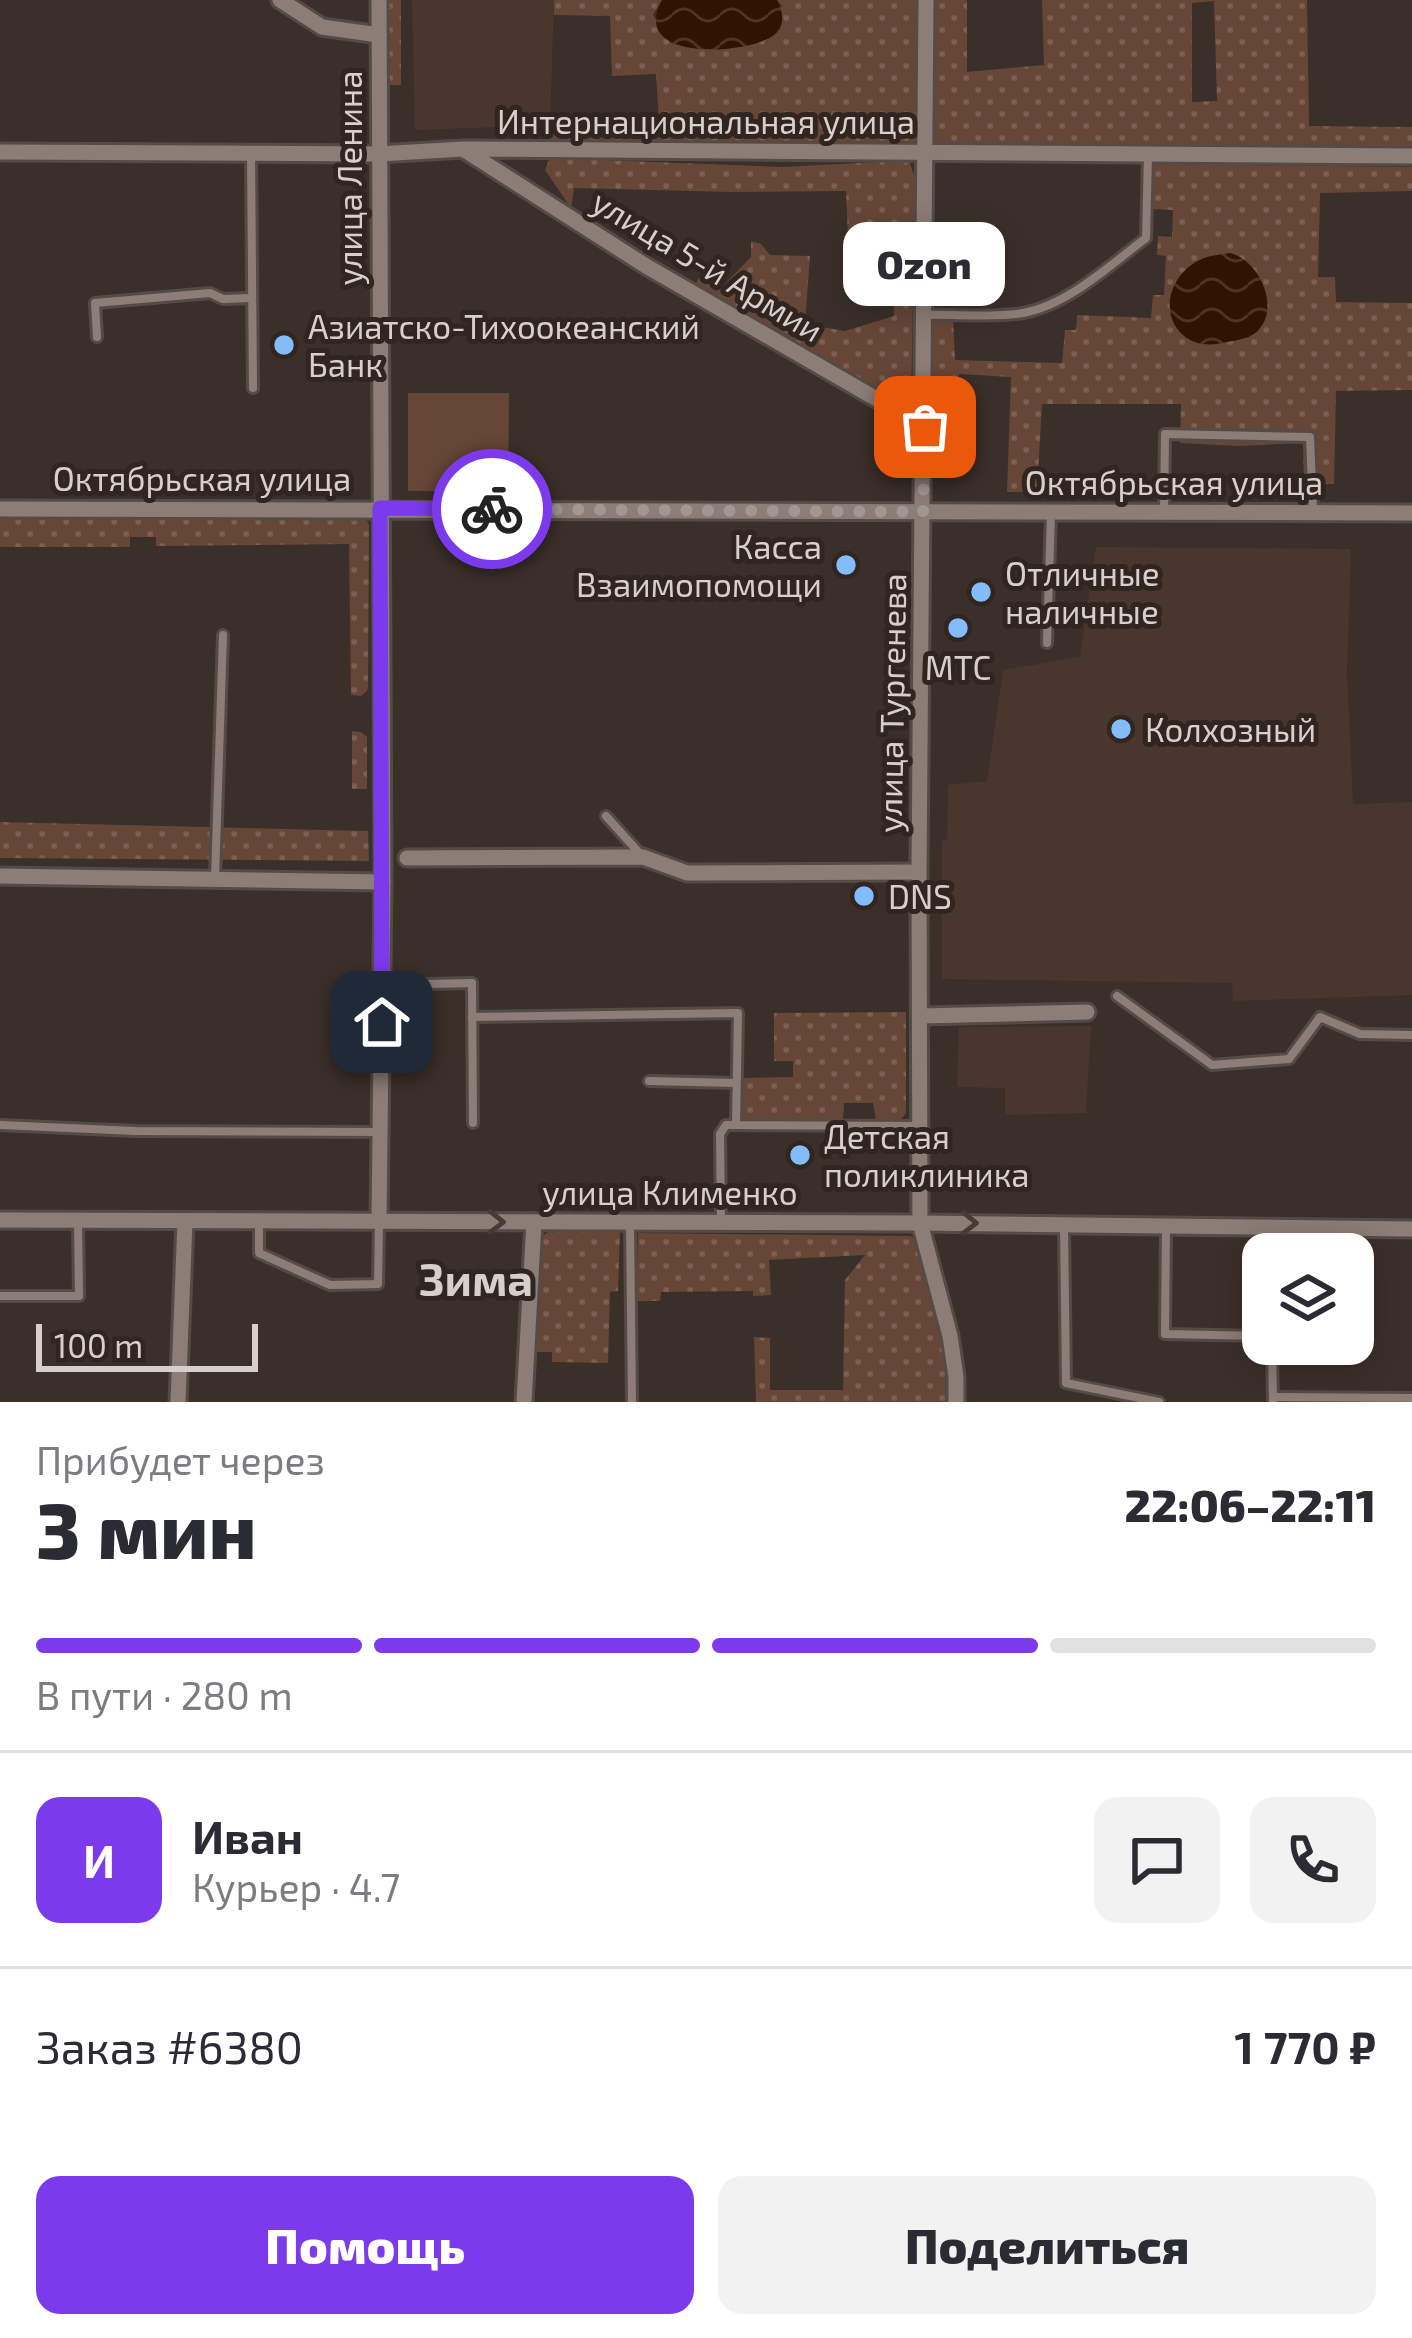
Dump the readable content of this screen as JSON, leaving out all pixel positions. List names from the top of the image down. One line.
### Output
{"streets":{"street":["Интернациональная улица","улица Ленина","улица 5-й Армии","Октябрьская улица","улица Тургенева","улица Клименко"]},"crossings":[["Интернациональная улица","улица Ленина"],["Интернациональная улица","улица 5-й Армии"],["Интернациональная улица","улица Тургенева"],["улица Ленина","Октябрьская улица"],["улица Ленина","улица Клименко"],["улица 5-й Армии","улица Тургенева"],["Октябрьская улица","улица Тургенева"],["улица Тургенева","улица Клименко"]],"districts":["Зима"],"places":["Азиатско-Тихоокеанский Банк","Ozon","Касса Взаимопомощи","Отличные наличные","МТС","Колхозный","DNS","Детская поликлиника"],"scale_bar":"100 m","page":{"bubble":"Ozon","scale":"100 m","heading":["3 мин","Прибудет через","22:06–22:11"],"panel":["Иван","Курьер · 4.7","Заказ #6380","1 770 ₽"],"bar":"В пути · 280 m","round":"И","buttons":["Помощь","Поделиться"]}}
